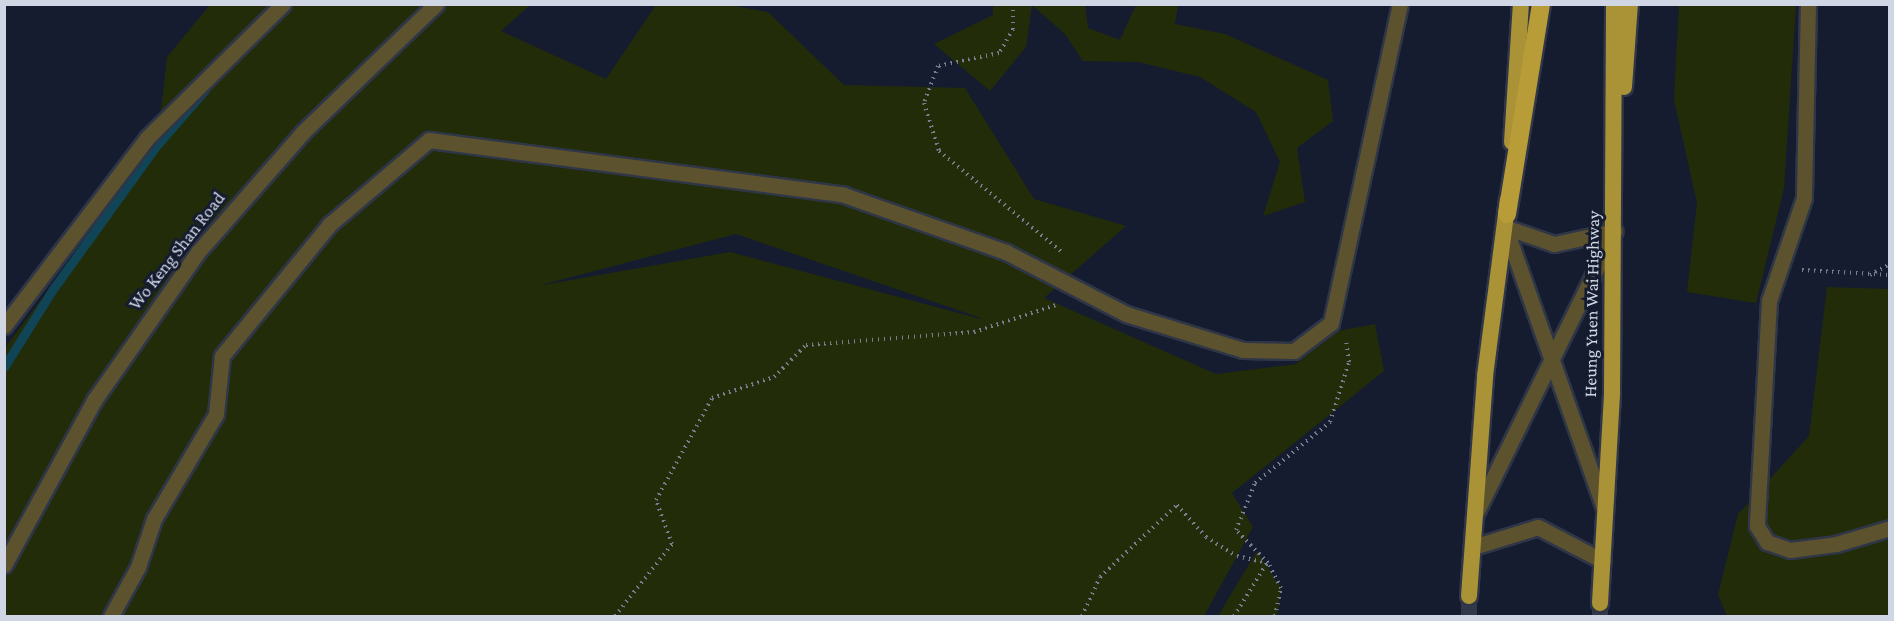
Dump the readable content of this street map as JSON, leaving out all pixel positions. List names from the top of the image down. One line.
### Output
{"streets":{"highway":["Heung Yuen Wai Highway"],"street":["Wo Keng Shan Road"]}}
